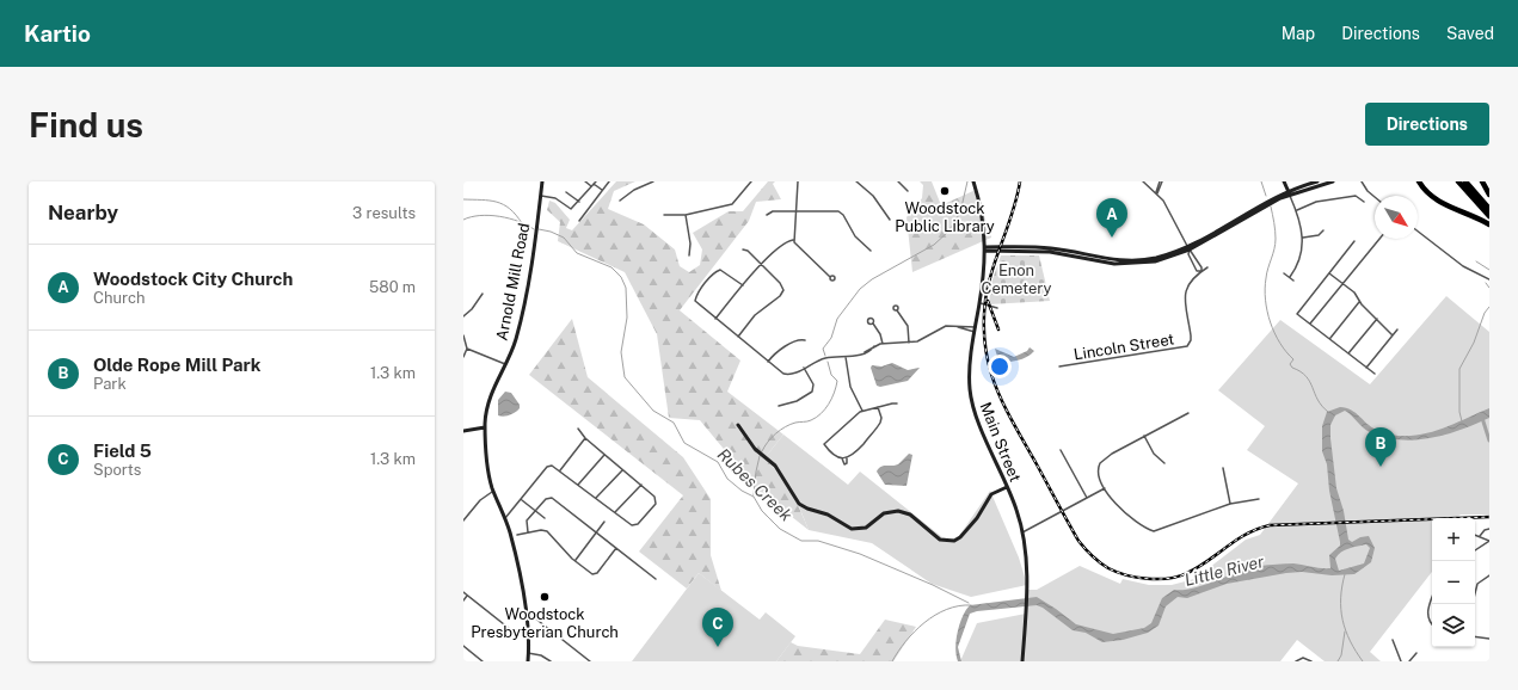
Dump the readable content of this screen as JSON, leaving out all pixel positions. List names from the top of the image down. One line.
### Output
{"streets":{"main road":["Arnold Mill Road","Main Street"],"street":["Lincoln Street"]},"water":["Rubes Creek","Little River"],"parks":["Enon Cemetery"],"places":["Woodstock Public Library","Woodstock Presbyterian Church"],"north":"bottom right","page":{"header":"Kartio","nav":["Map","Directions","Saved"],"buttons":"Directions","title":"Find us","heading":["Nearby","3 results"],"pins":["A","B","C"],"list":[{"mark":"A","name":"Woodstock City Church","note":"Church","value":"580 m"},{"mark":"B","name":"Olde Rope Mill Park","note":"Park","value":"1.3 km"},{"mark":"C","name":"Field 5","note":"Sports","value":"1.3 km"}],"map_buttons":["+","−"]}}
